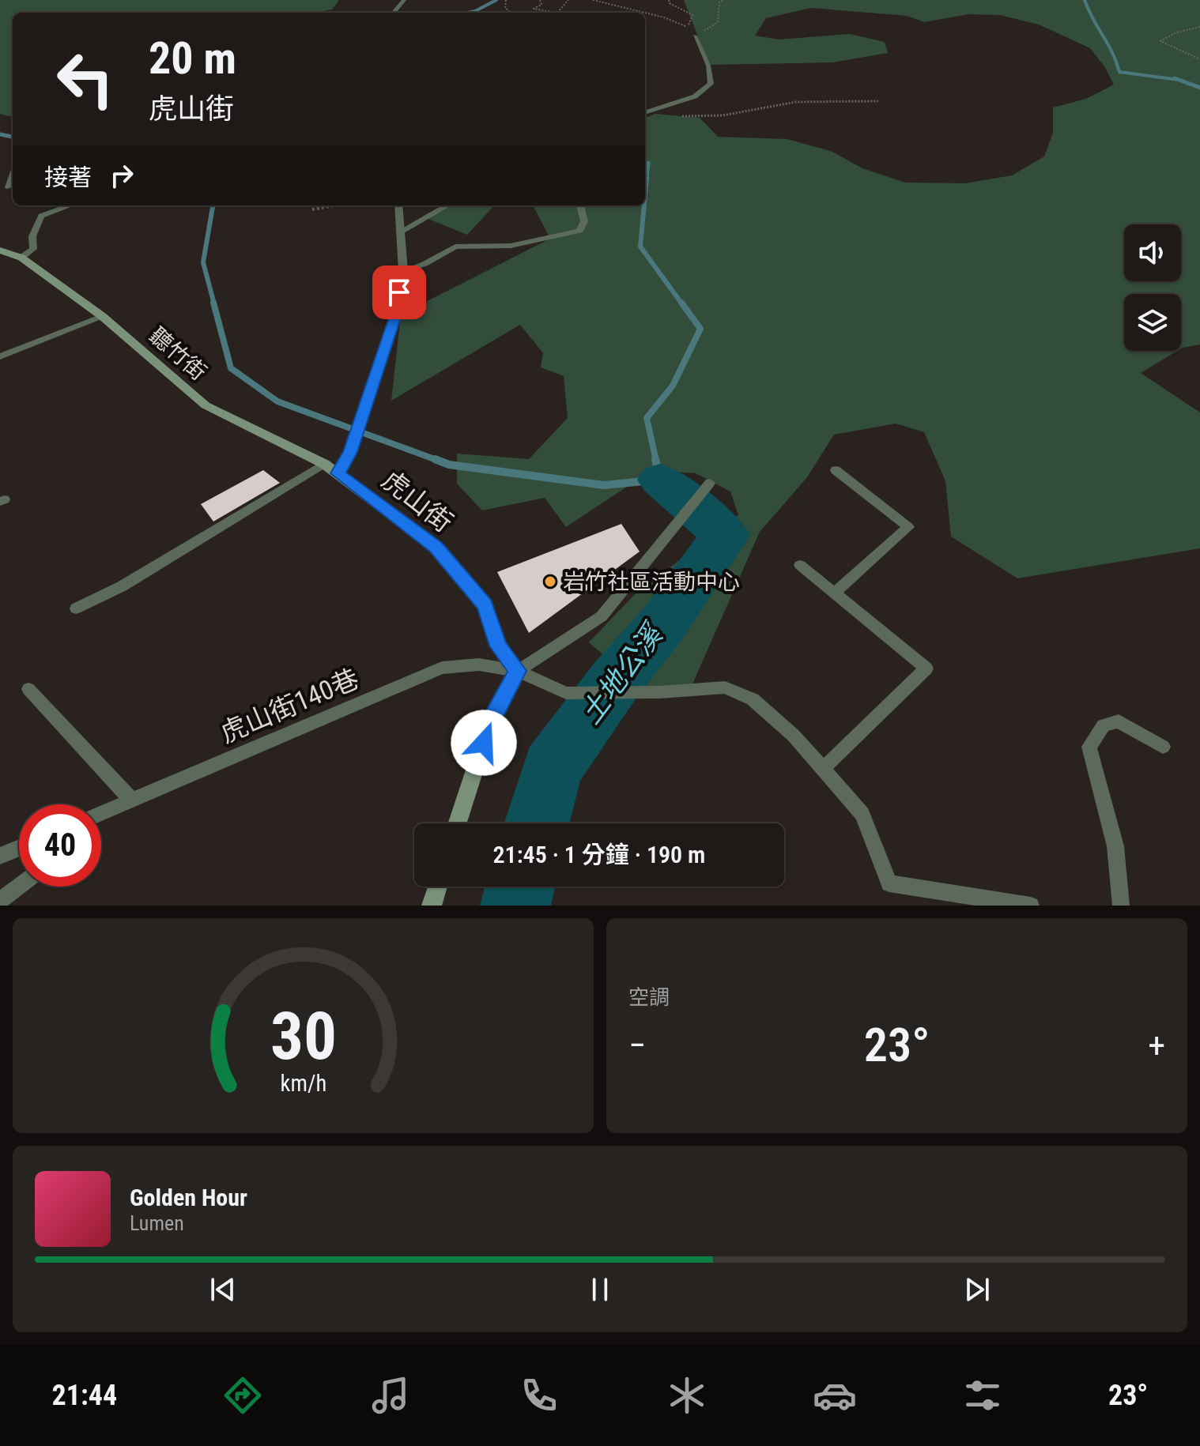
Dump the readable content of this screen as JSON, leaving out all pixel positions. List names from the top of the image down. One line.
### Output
{"streets":{"street":["聽竹街","虎山街"],"lane":["虎山街140巷"]},"crossings":[["聽竹街","虎山街"],["虎山街","虎山街140巷"]],"water":["土地公溪"],"places":["岩竹社區活動中心"],"page":{"turn":["20 m","虎山街"],"then":"接著","limit":"40","trip":"21:45 · 1 分鐘 · 190 m","tile":"空調","heat":["−","23°","+"],"song":["Golden Hour","Lumen"],"tabs":["21:44","23°"],"gauge":["30","km/h"]}}
